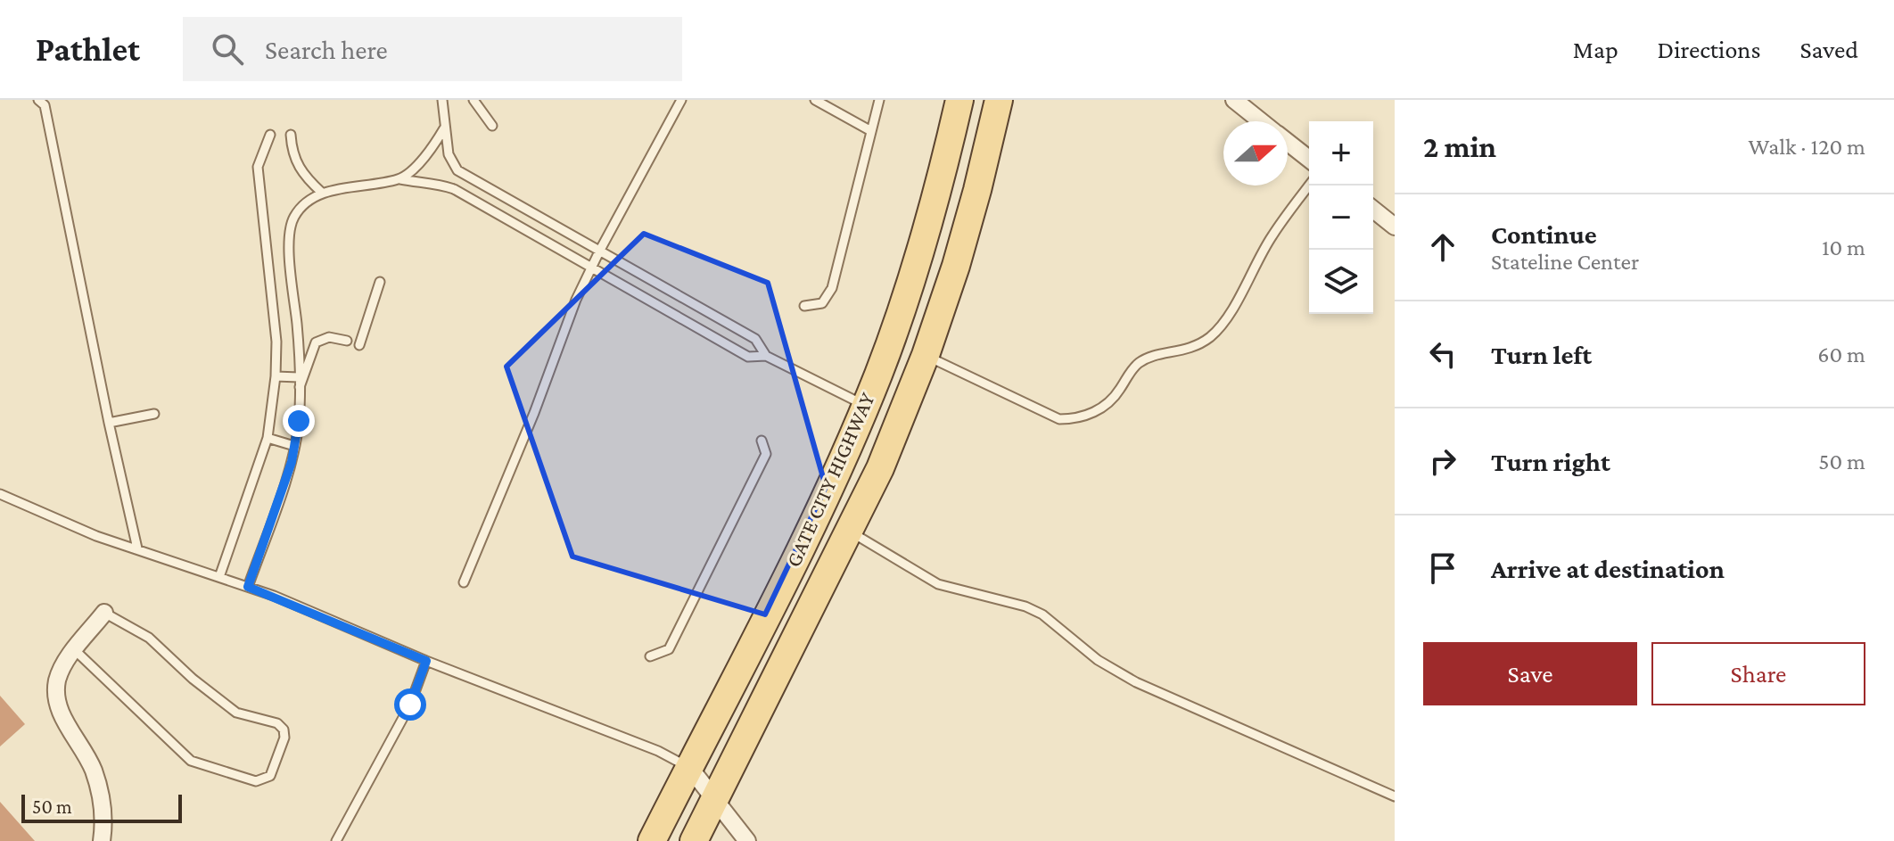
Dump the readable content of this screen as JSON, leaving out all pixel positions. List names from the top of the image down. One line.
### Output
{"streets":{"main road":["GATE CITY HIGHWAY"]},"scale_bar":"50 m","north":"right","page":{"header":"Pathlet","search":"Search here","nav":["Map","Directions","Saved"],"heading":["2 min","Walk · 120 m"],"map_buttons":["+","−"],"list":[["Continue","Stateline Center","10 m"],["Turn left","60 m"],["Turn right","50 m"],"Arrive at destination"],"buttons":["Save","Share"],"scale":"50 m"}}
